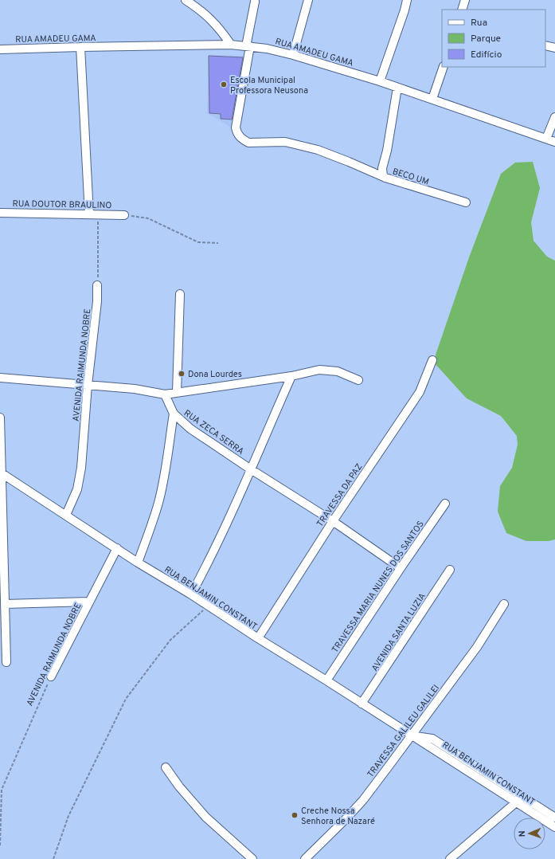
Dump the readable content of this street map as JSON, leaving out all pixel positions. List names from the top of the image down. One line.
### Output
{"streets":{"street":["RUA AMADEU GAMA","BECO UM","RUA DOUTOR BRAULINO","AVENIDA RAIMUNDA NOBRE","RUA ZECA SERRA","TRAVESSA DA PAZ","TRAVESSA MARIA NUNES DOS SANTOS","RUA BENJAMIN CONSTANT","AVENIDA SANTA LUZIA","TRAVESSA GALILEU GALILEI"]},"crossings":[["RUA AMADEU GAMA","BECO UM"],["AVENIDA RAIMUNDA NOBRE","RUA BENJAMIN CONSTANT"],["RUA ZECA SERRA","TRAVESSA DA PAZ"],["RUA ZECA SERRA","TRAVESSA MARIA NUNES DOS SANTOS"],["TRAVESSA DA PAZ","RUA BENJAMIN CONSTANT"],["TRAVESSA MARIA NUNES DOS SANTOS","RUA BENJAMIN CONSTANT"],["RUA BENJAMIN CONSTANT","AVENIDA SANTA LUZIA"],["RUA BENJAMIN CONSTANT","TRAVESSA GALILEU GALILEI"]],"places":["Escola Municipal Professora Neusona","Dona Lourdes","Creche Nossa Senhora de Nazaré"],"legend":["Rua","Parque","Edifício"],"north":"left"}
